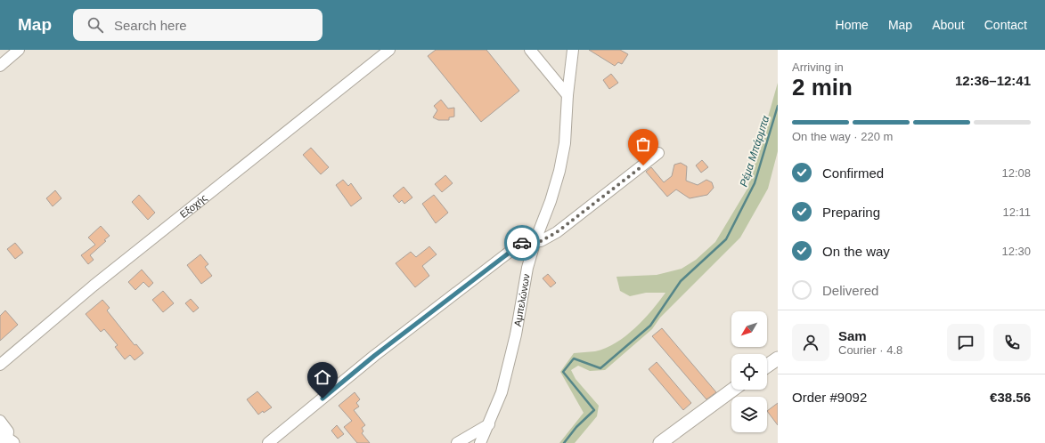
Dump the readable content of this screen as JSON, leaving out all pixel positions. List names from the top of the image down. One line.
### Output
{"streets":{"street":["Εξοχής","Αμπελώνων"]},"water":["Ρέμα Μπάρμπα"],"north":"bottom left","page":{"header":"Map","search":"Search here","nav":["Home","Map","About","Contact"],"heading":["2 min","Arriving in","12:36–12:41"],"panel":["Sam","Courier · 4.8","Order #9092","€38.56"],"bar":"On the way · 220 m","list":[["Confirmed","12:08"],["Preparing","12:11"],["On the way","12:30"],"Delivered"]}}
